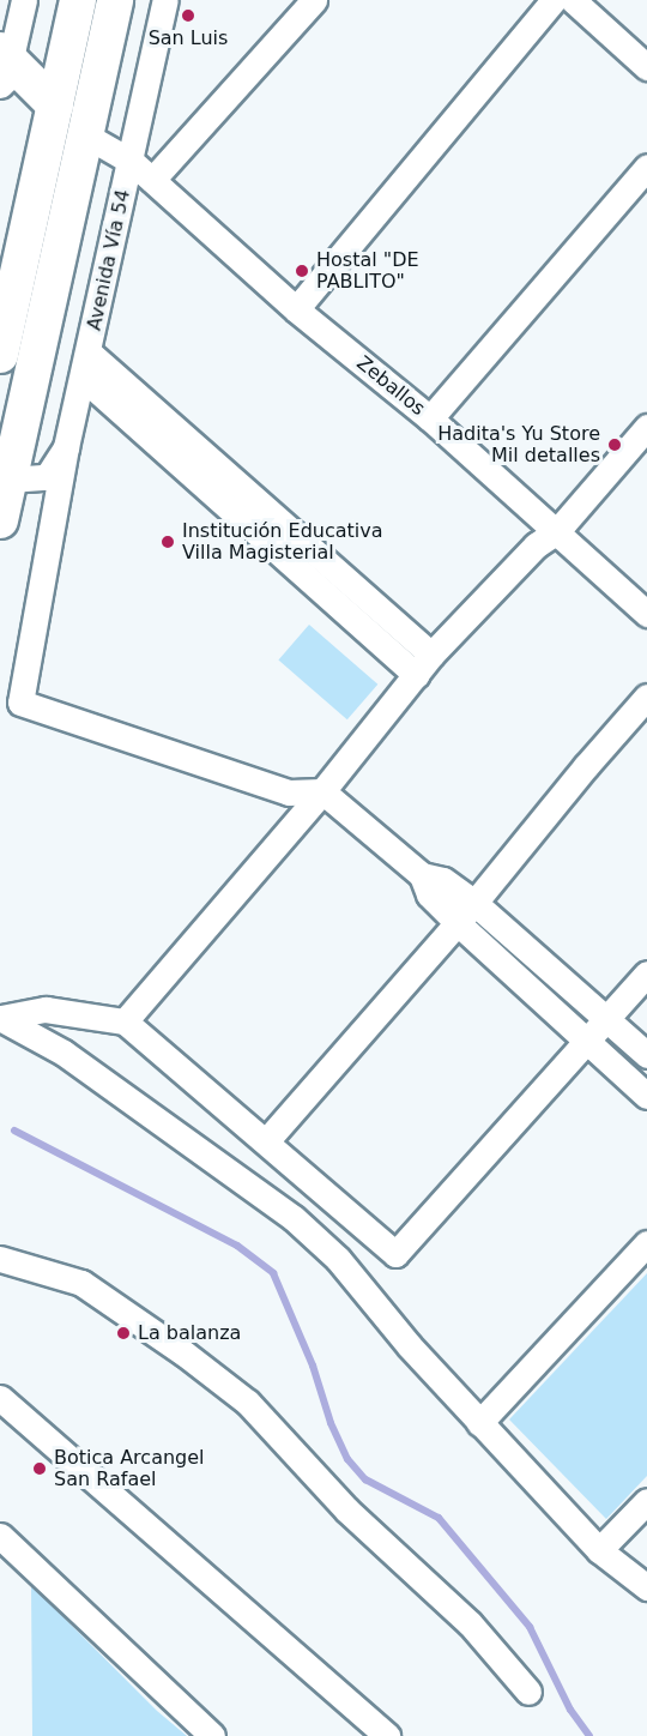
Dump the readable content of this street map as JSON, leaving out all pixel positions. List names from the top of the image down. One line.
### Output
{"streets":{"street":["Avenida Vía 54","Zeballos"]},"crossings":[["Avenida Vía 54","Zeballos"]],"places":["San Luis","Hostal \"DE PABLITO\"","Hadita's Yu Store Mil detalles","Institución Educativa Villa Magisterial","La balanza","Botica Arcangel San Rafael"]}
